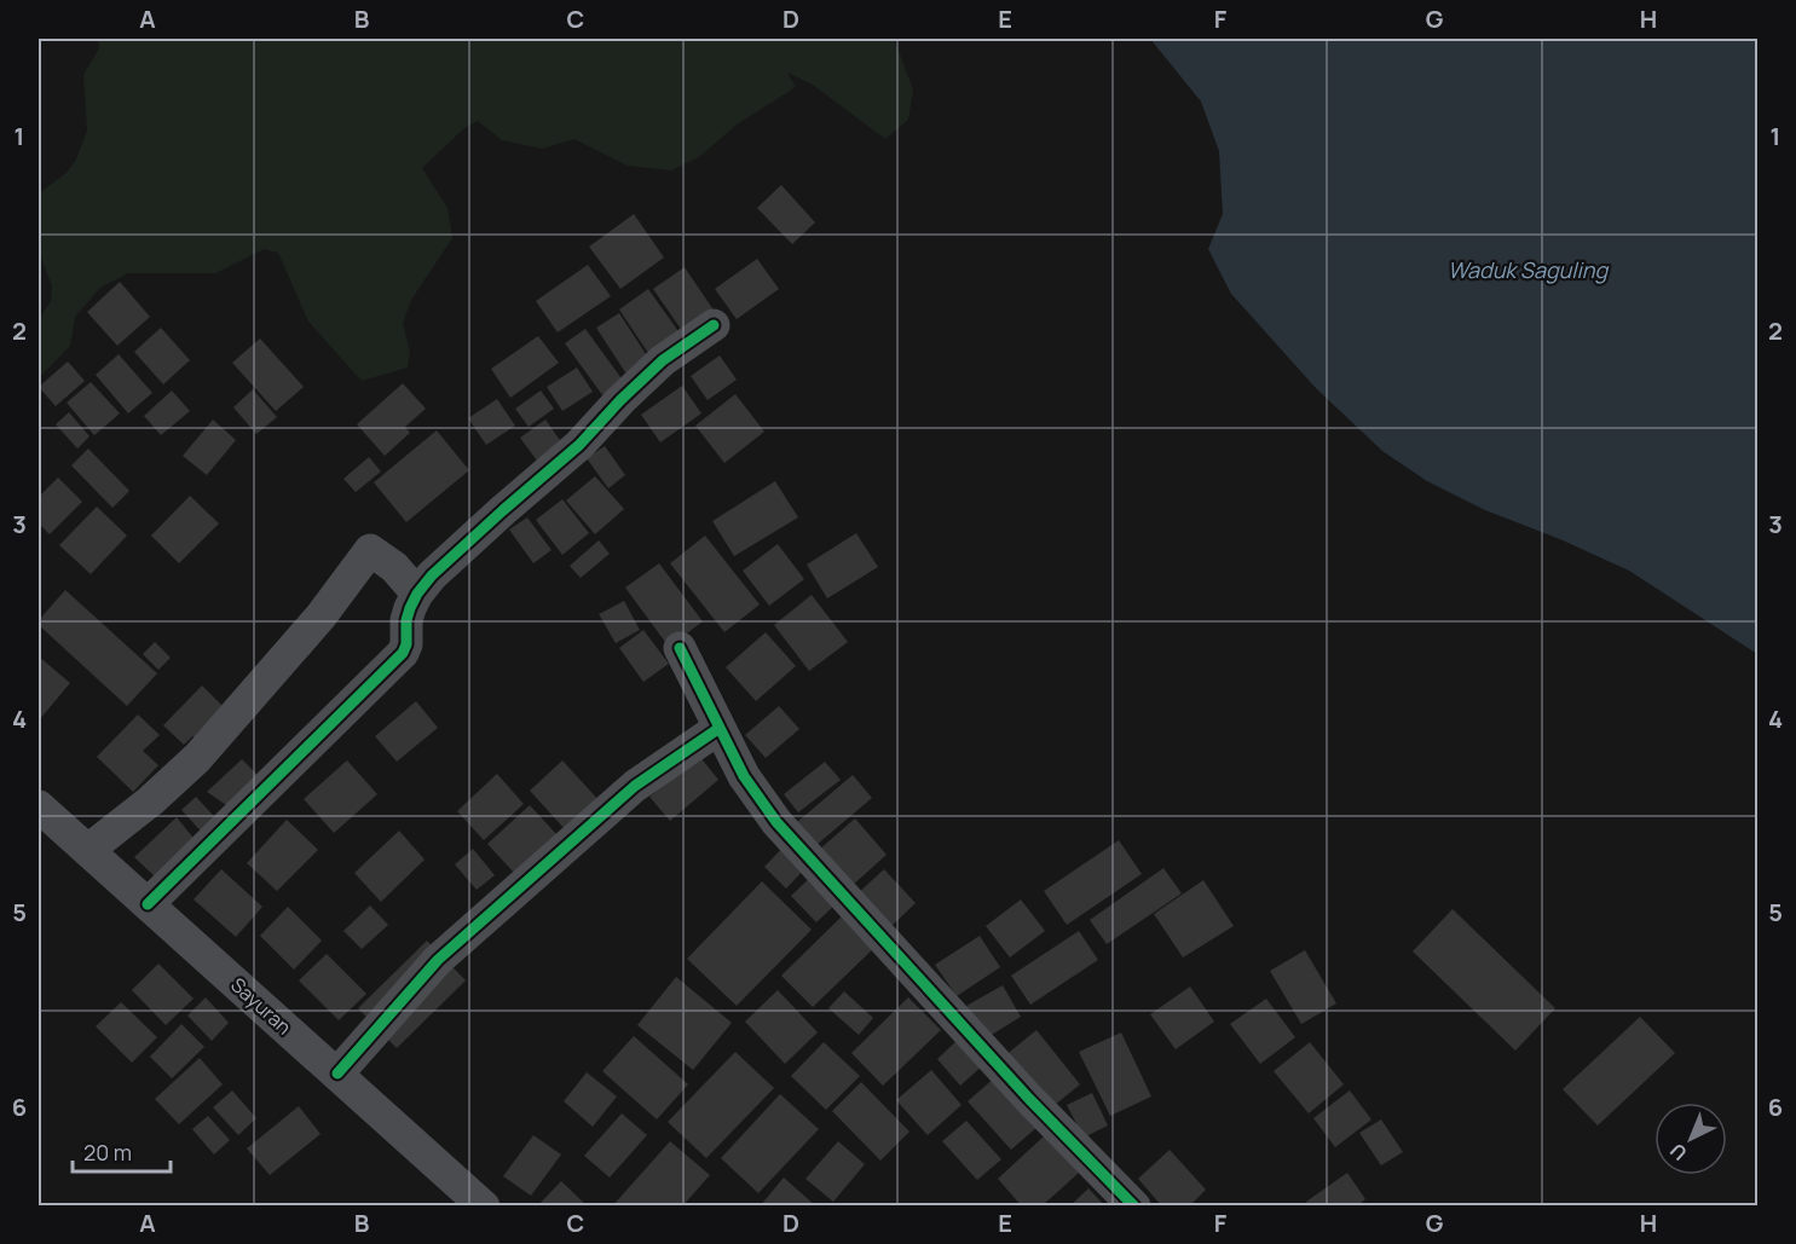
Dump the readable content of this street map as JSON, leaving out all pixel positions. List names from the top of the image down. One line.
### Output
{"streets":{"street":["Sayuran"]},"water":["Waduk Saguling"],"scale_bar":"20 m","north":"bottom left","grid":{"columns":["A","B","C","D","E","F","G","H"],"rows":["1","2","3","4","5","6"]}}
